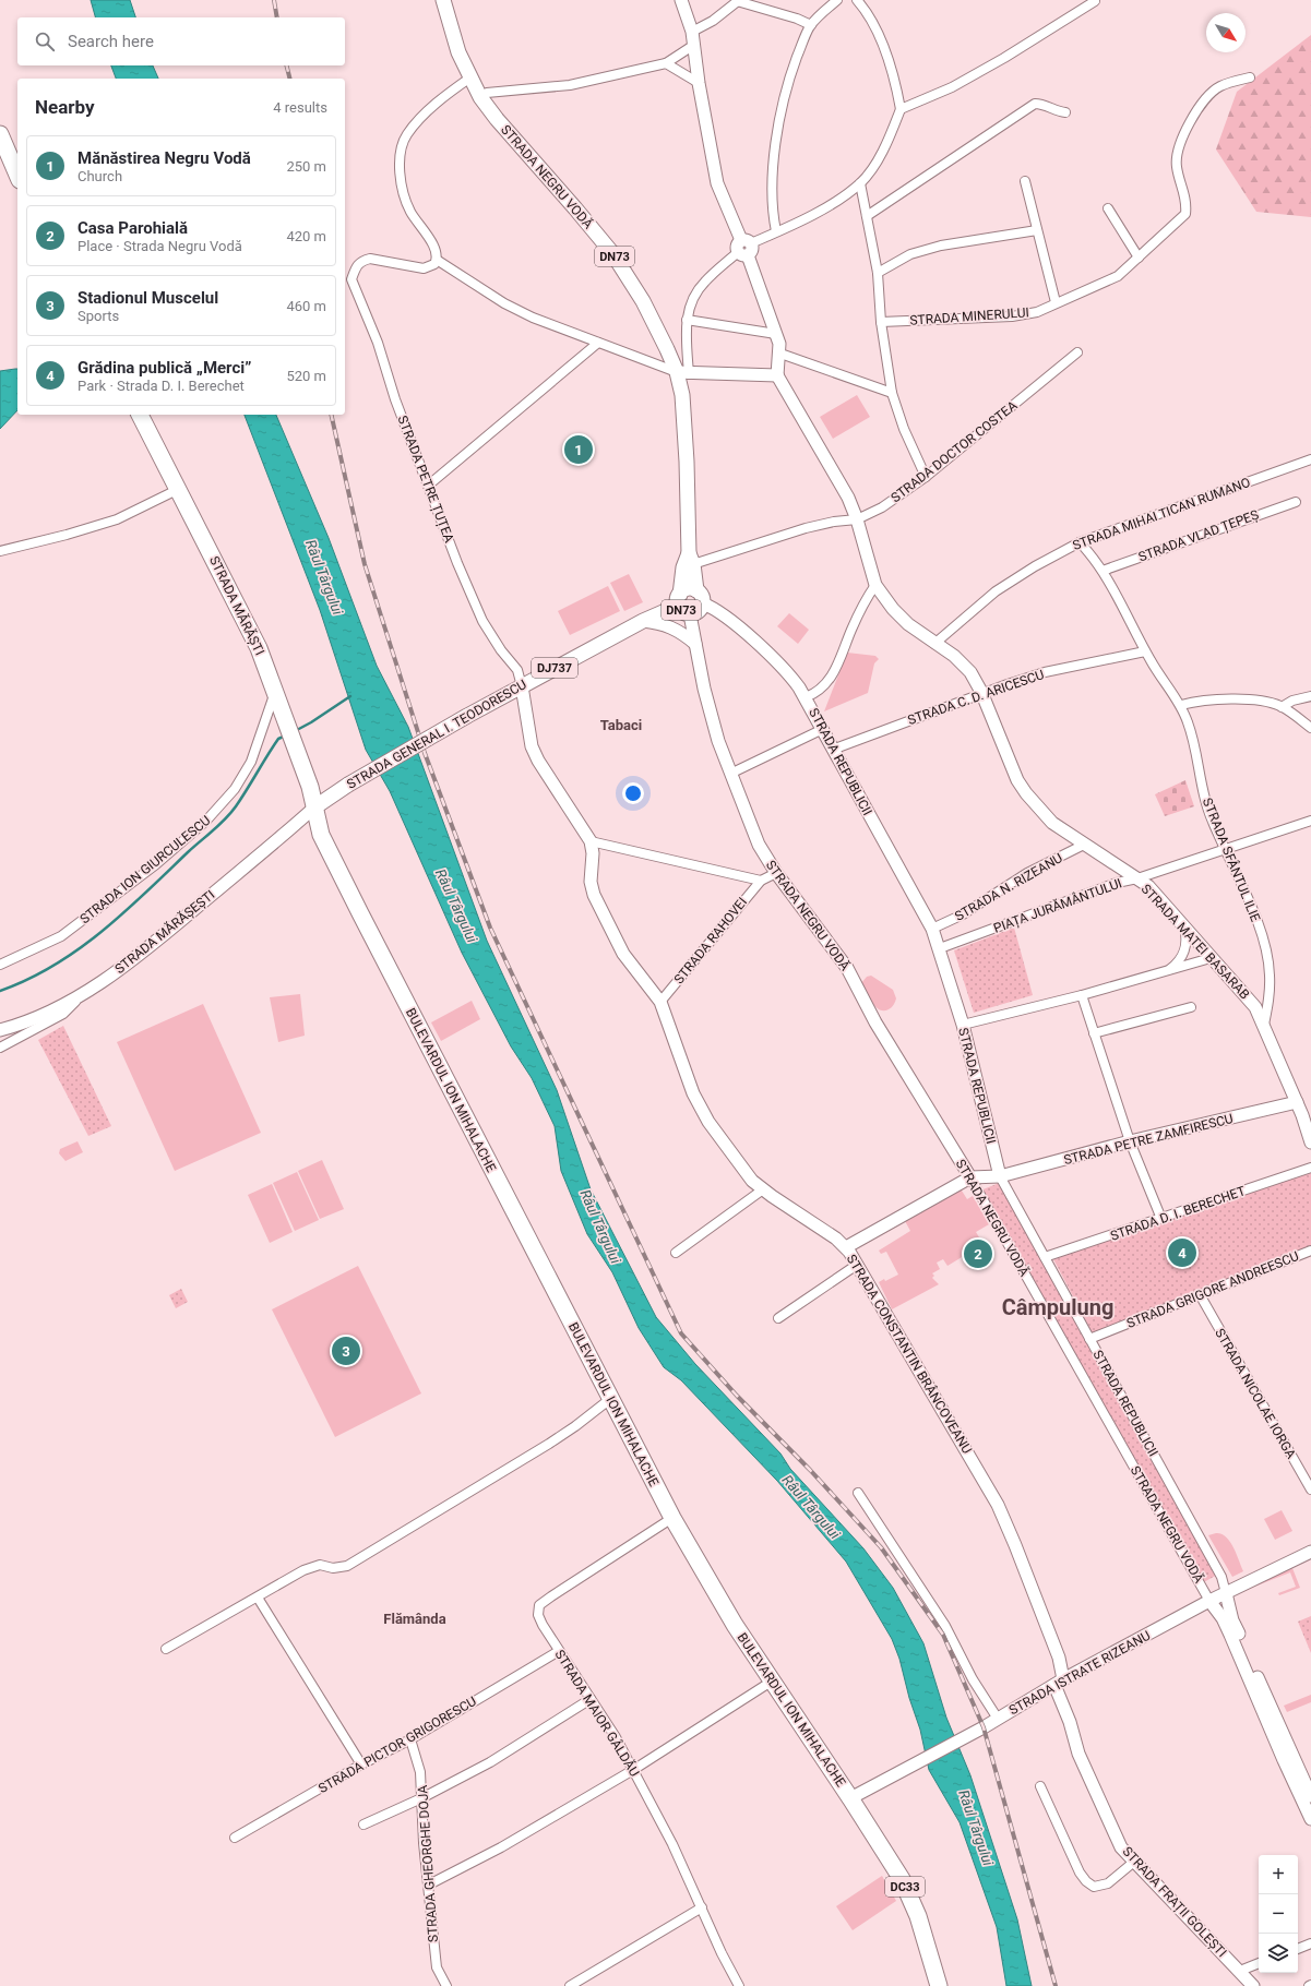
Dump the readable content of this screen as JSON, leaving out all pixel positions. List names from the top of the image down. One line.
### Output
{"streets":{"highway":["STRADA MĂRĂȘTI","BULEVARDUL ION MIHALACHE","DC33"],"main road":["STRADA NEGRU VODĂ","DN73","DJ737","STRADA GENERAL I. TEODORESCU","STRADA REPUBLICII","STRADA MĂRĂȘEȘTI","STRADA MATEI BASARAB","STRADA PETRE ZAMFIRESCU","STRADA CONSTANTIN BRÂNCOVEANU","STRADA ISTRATE RIZEANU","STRADA FRAȚII GOLEȘTI"],"street":["STRADA MINERULUI","STRADA DOCTOR COSTEA","STRADA PETRE ȚUȚEA","STRADA MIHAI TICAN RUMANO","STRADA VLAD ȚEPEȘ","STRADA C. D. ARICESCU","STRADA SFÂNTUL ILIE","STRADA ION GIURCULESCU","STRADA N. RIZEANU","PIAȚA JURĂMÂNTULUI","STRADA RAHOVEI","STRADA D. I. BERECHET","STRADA GRIGORE ANDREESCU","STRADA NICOLAE IORGA","STRADA MAIOR GÂLDĂU","STRADA PICTOR GRIGORESCU","STRADA GHEORGHE DOJA"]},"crossings":[["STRADA NEGRU VODĂ","DN73"],["STRADA NEGRU VODĂ","STRADA DOCTOR COSTEA"],["STRADA NEGRU VODĂ","STRADA GENERAL I. TEODORESCU"],["STRADA NEGRU VODĂ","STRADA REPUBLICII"],["STRADA NEGRU VODĂ","STRADA PETRE ZAMFIRESCU"],["STRADA NEGRU VODĂ","STRADA ISTRATE RIZEANU"],["DN73","STRADA GENERAL I. TEODORESCU"],["DN73","STRADA REPUBLICII"],["DN73","STRADA ISTRATE RIZEANU"],["STRADA DOCTOR COSTEA","STRADA MATEI BASARAB"],["STRADA PETRE ȚUȚEA","STRADA GENERAL I. TEODORESCU"],["STRADA MIHAI TICAN RUMANO","STRADA SFÂNTUL ILIE"],["STRADA MIHAI TICAN RUMANO","STRADA MATEI BASARAB"],["STRADA VLAD ȚEPEȘ","STRADA SFÂNTUL ILIE"],["STRADA MĂRĂȘTI","STRADA GENERAL I. TEODORESCU"],["STRADA MĂRĂȘTI","STRADA ION GIURCULESCU"],["STRADA MĂRĂȘTI","STRADA MĂRĂȘEȘTI"],["STRADA MĂRĂȘTI","BULEVARDUL ION MIHALACHE"],["STRADA C. D. ARICESCU","STRADA REPUBLICII"],["STRADA C. D. ARICESCU","STRADA SFÂNTUL ILIE"],["STRADA C. D. ARICESCU","STRADA MATEI BASARAB"],["STRADA GENERAL I. TEODORESCU","STRADA REPUBLICII"],["STRADA GENERAL I. TEODORESCU","STRADA MĂRĂȘEȘTI"],["STRADA GENERAL I. TEODORESCU","BULEVARDUL ION MIHALACHE"],["STRADA REPUBLICII","STRADA N. RIZEANU"],["STRADA REPUBLICII","PIAȚA JURĂMÂNTULUI"],["STRADA REPUBLICII","STRADA PETRE ZAMFIRESCU"],["STRADA REPUBLICII","STRADA D. I. BERECHET"],["STRADA REPUBLICII","STRADA GRIGORE ANDREESCU"],["STRADA REPUBLICII","STRADA ISTRATE RIZEANU"],["STRADA SFÂNTUL ILIE","PIAȚA JURĂMÂNTULUI"],["STRADA SFÂNTUL ILIE","STRADA MATEI BASARAB"],["STRADA N. RIZEANU","STRADA MATEI BASARAB"],["PIAȚA JURĂMÂNTULUI","STRADA MATEI BASARAB"],["STRADA MĂRĂȘEȘTI","BULEVARDUL ION MIHALACHE"],["STRADA RAHOVEI","STRADA CONSTANTIN BRÂNCOVEANU"],["STRADA MATEI BASARAB","STRADA PETRE ZAMFIRESCU"],["BULEVARDUL ION MIHALACHE","STRADA ISTRATE RIZEANU"],["BULEVARDUL ION MIHALACHE","STRADA MAIOR GÂLDĂU"],["STRADA GRIGORE ANDREESCU","STRADA NICOLAE IORGA"],["STRADA CONSTANTIN BRÂNCOVEANU","STRADA ISTRATE RIZEANU"],["STRADA CONSTANTIN BRÂNCOVEANU","STRADA FRAȚII GOLEȘTI"],["STRADA ISTRATE RIZEANU","STRADA FRAȚII GOLEȘTI"],["STRADA MAIOR GÂLDĂU","STRADA PICTOR GRIGORESCU"],["STRADA PICTOR GRIGORESCU","STRADA GHEORGHE DOJA"]],"districts":["Tabaci","Câmpulung","Flămânda"],"water":["Râul Târgului"],"north":"bottom right","page":{"search":"Search here","heading":["Nearby","4 results"],"list":[{"mark":"1","name":"Mănăstirea Negru Vodă","note":"Church","value":"250 m"},{"mark":"2","name":"Casa Parohială","note":"Place · Strada Negru Vodă","value":"420 m"},{"mark":"3","name":"Stadionul Muscelul","note":"Sports","value":"460 m"},{"mark":"4","name":"Grădina publică „Merci”","note":"Park · Strada D. I. Berechet","value":"520 m"}],"pins":["1","4","2","3"],"map_buttons":["+","−"]}}
